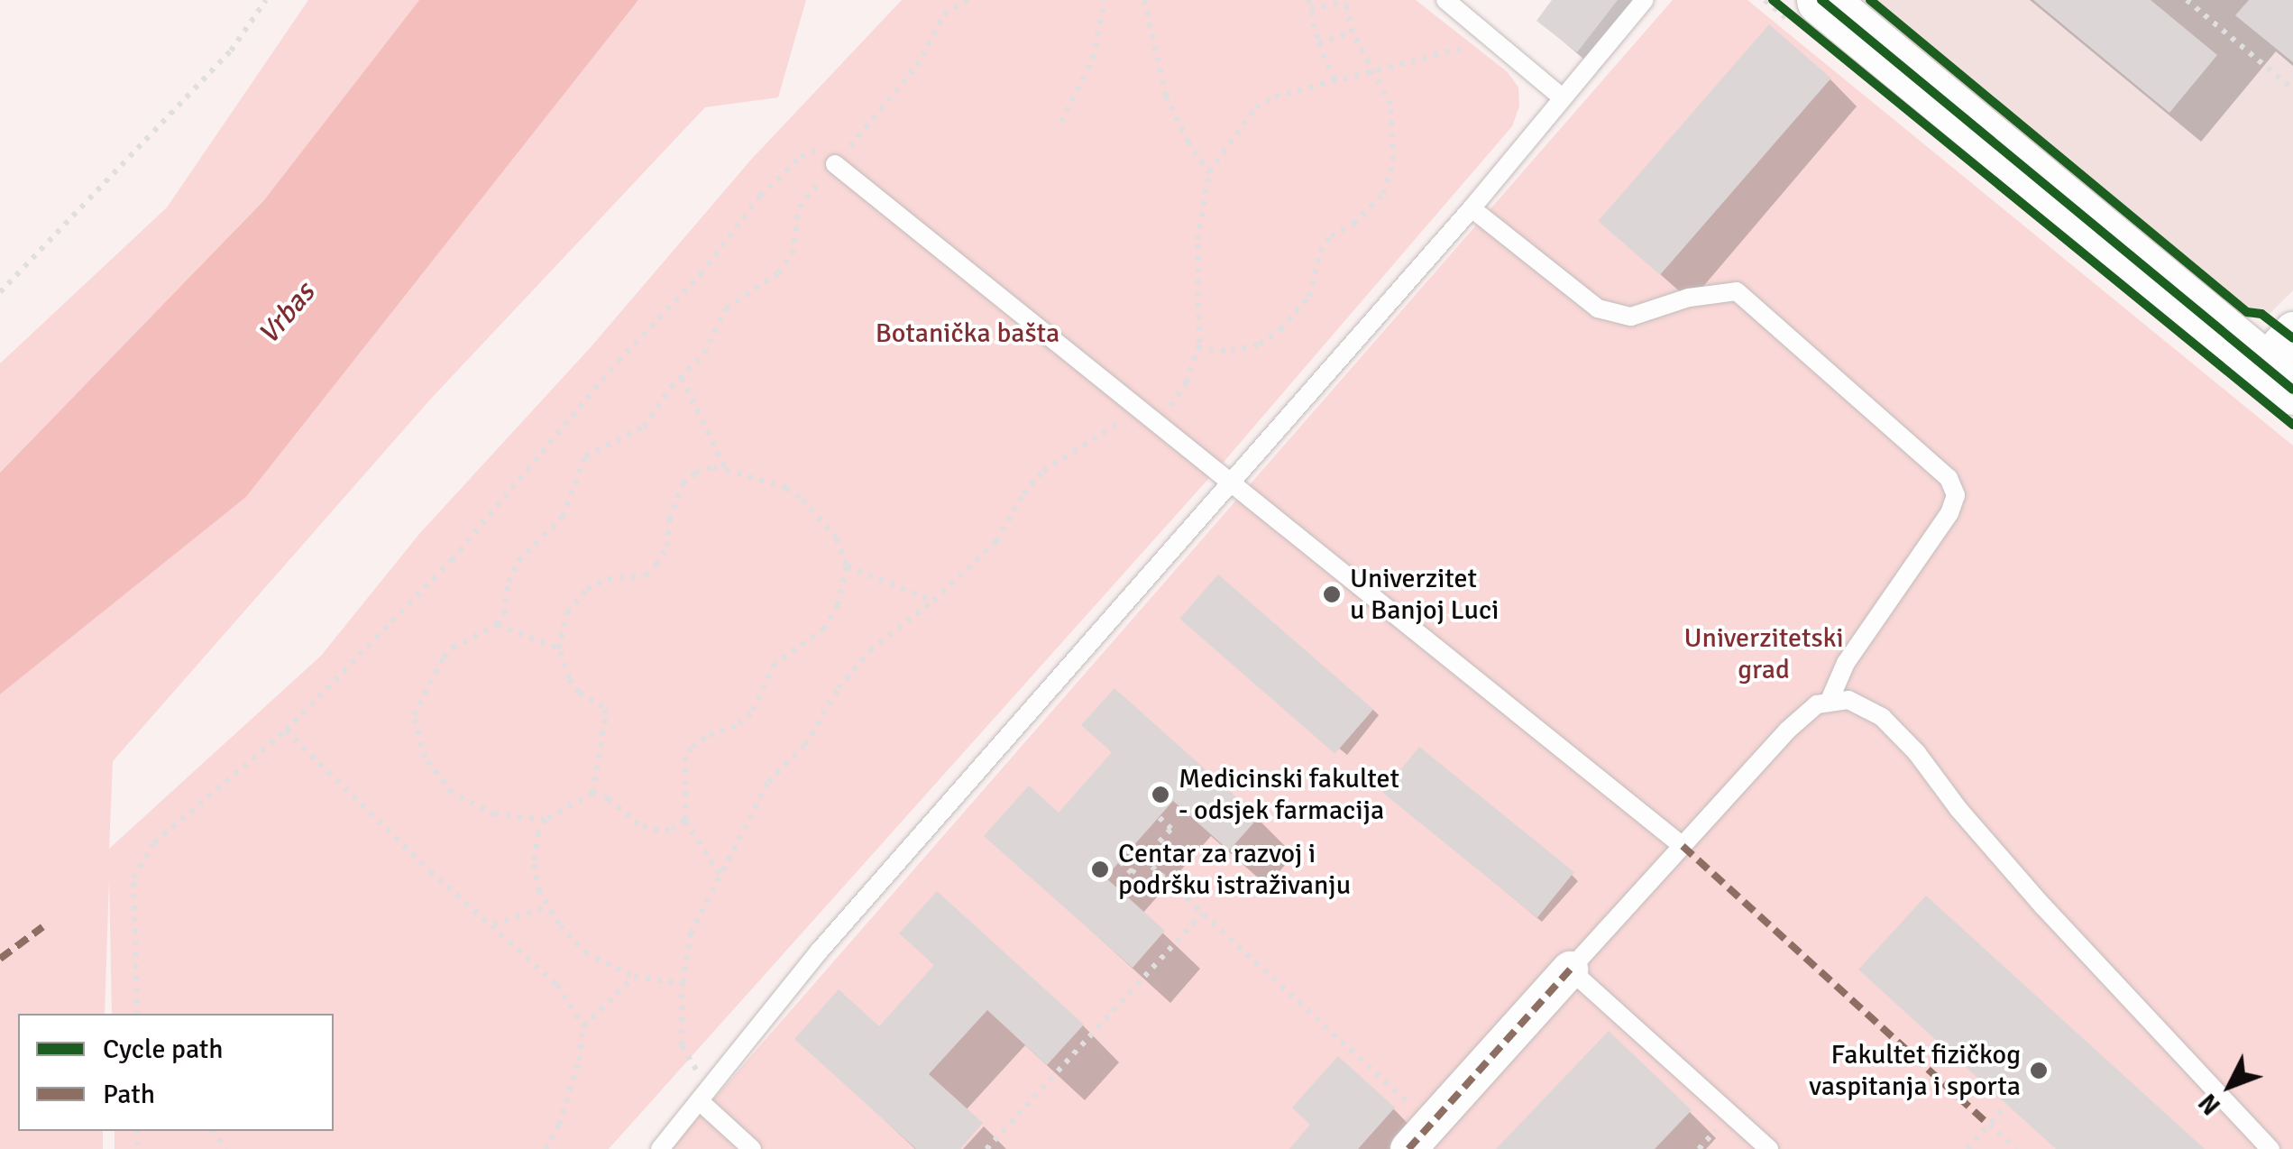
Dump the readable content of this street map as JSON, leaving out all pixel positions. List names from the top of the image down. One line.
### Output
{"water":["Vrbas"],"parks":["Botanička bašta","Univerzitetski grad"],"places":["Univerzitet u Banjoj Luci","Medicinski fakultet - odsjek farmacija","Centar za razvoj i podršku istraživanju","Fakultet fizičkog vaspitanja i sporta"],"legend":["Cycle path","Path"],"north":"bottom left"}
